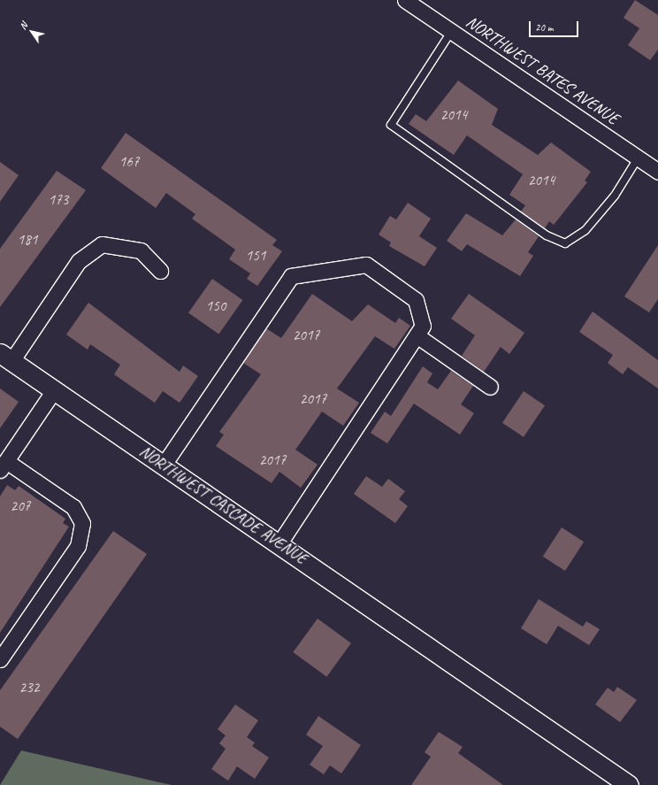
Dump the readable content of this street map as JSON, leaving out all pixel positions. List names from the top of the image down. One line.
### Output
{"streets":{"street":["NORTHWEST BATES AVENUE","NORTHWEST CASCADE AVENUE"]},"house_numbers":["2014","167","2014","173","181","151","150","2017","2017","2017","207","232"],"scale_bar":"20 m","north":"top left"}
